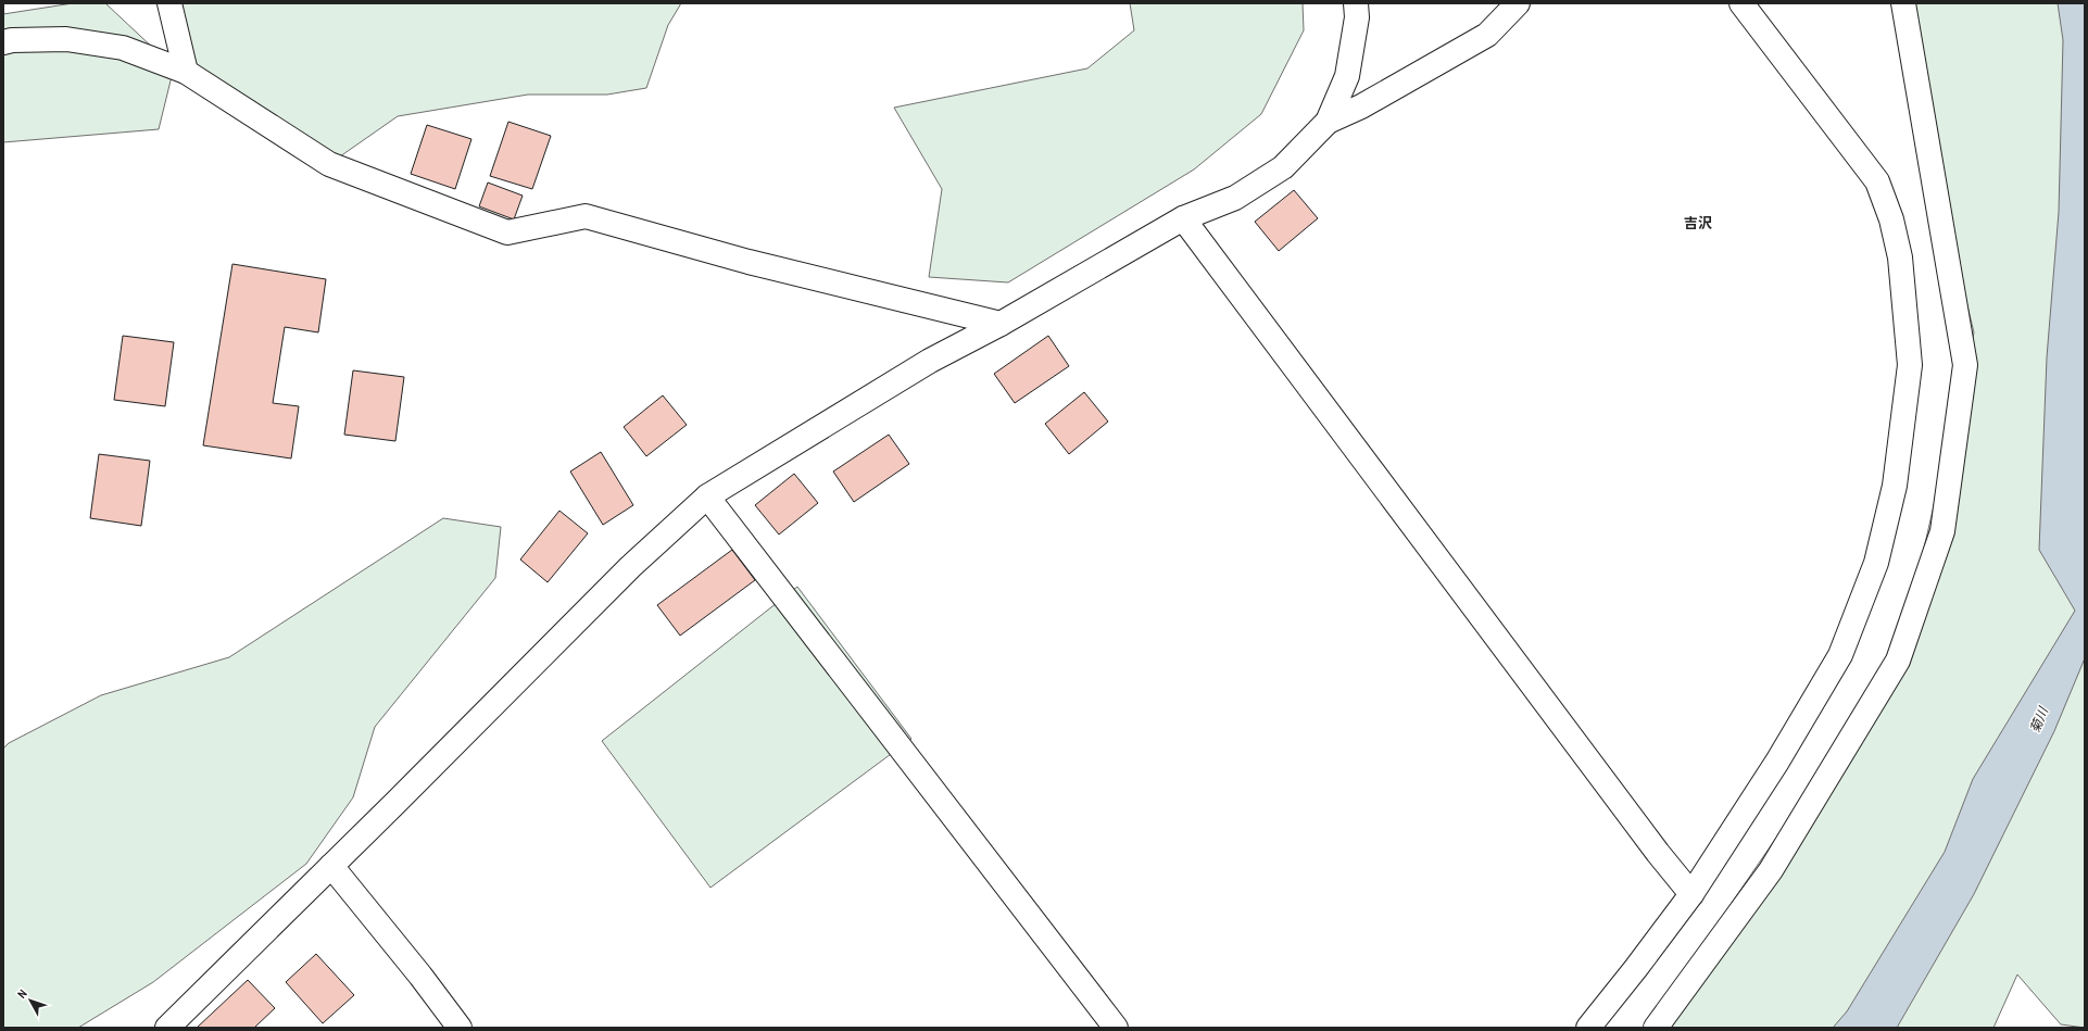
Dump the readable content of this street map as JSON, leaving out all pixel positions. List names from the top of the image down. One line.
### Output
{"districts":["吉沢"],"water":["菊川"],"north":"top left"}
